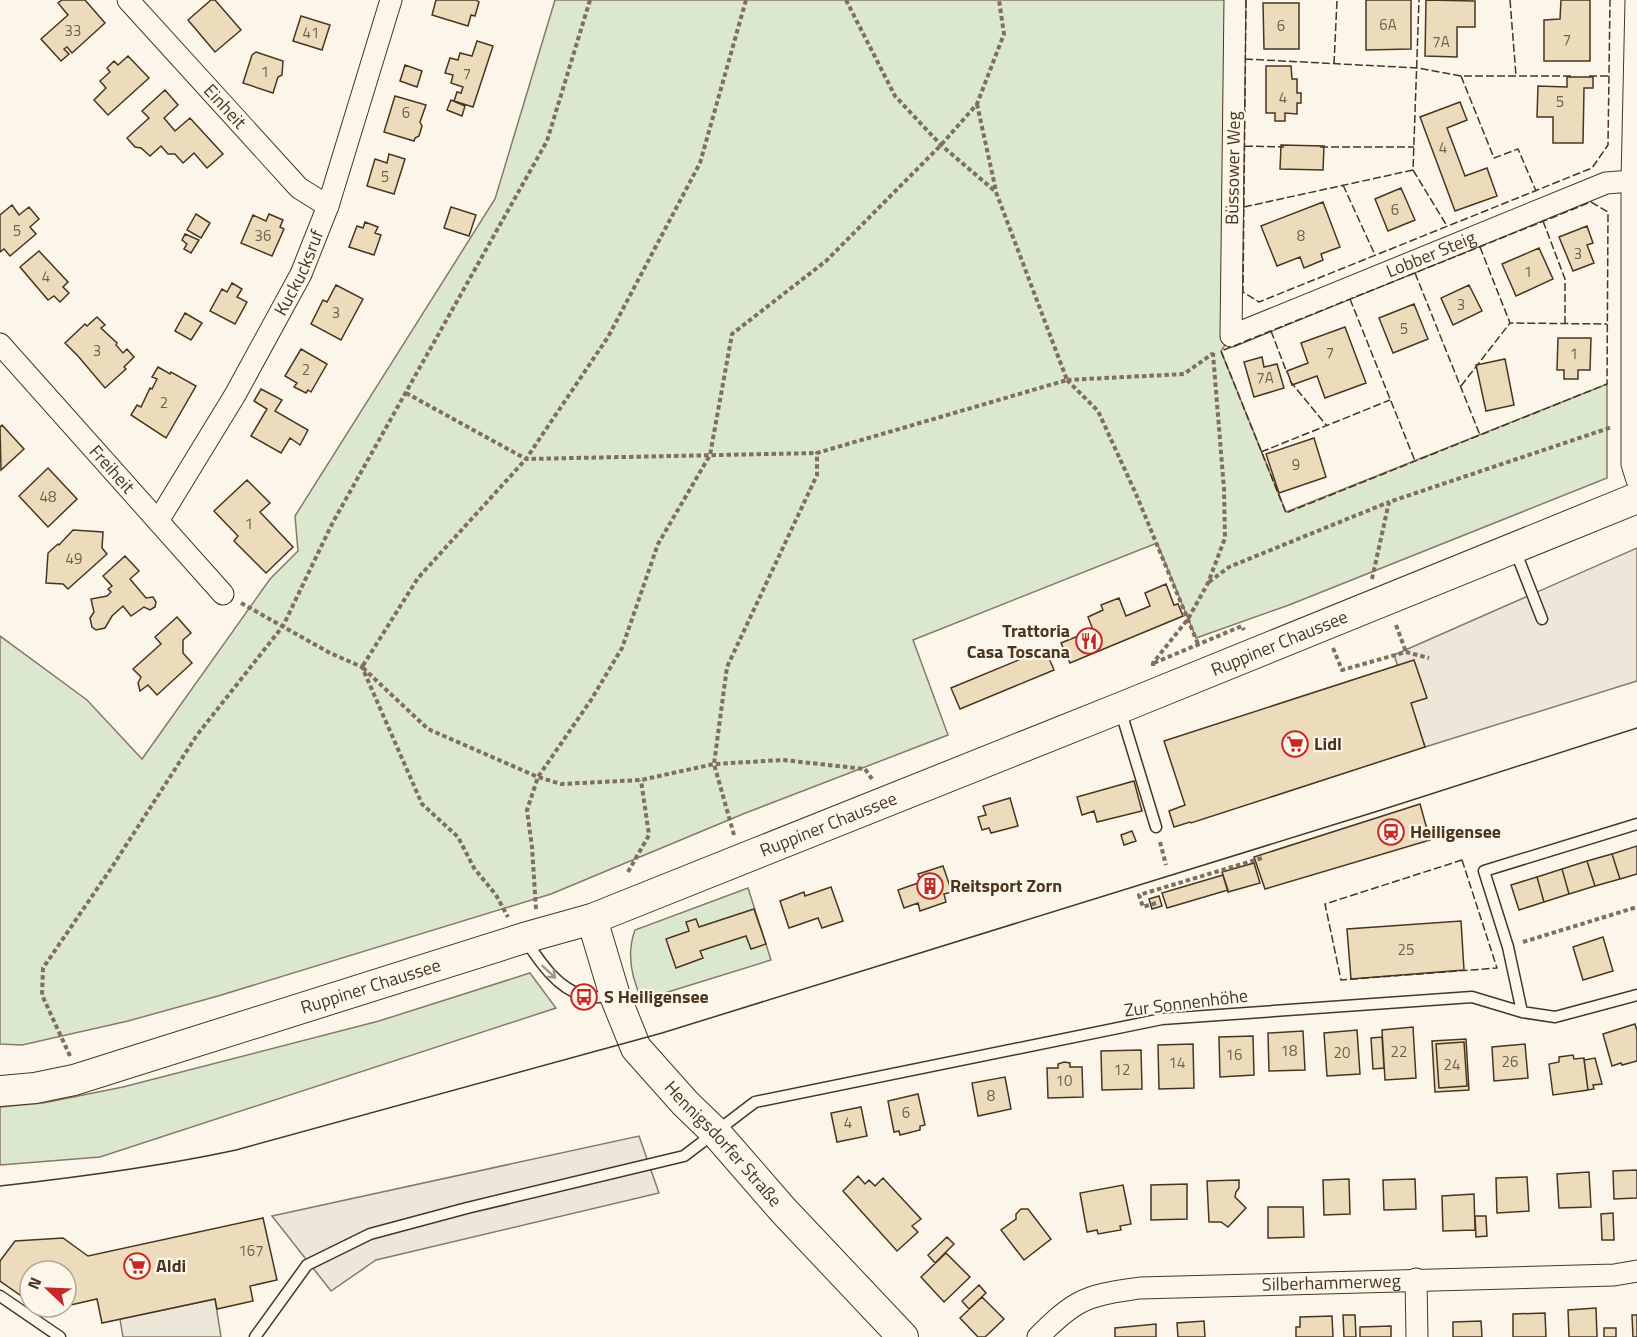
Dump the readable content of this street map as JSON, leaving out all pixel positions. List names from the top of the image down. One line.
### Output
{"streets":{"main road":["Ruppiner Chaussee","Hennigsdorfer Straße"],"street":["Einheit","Büssower Weg","Lobber Steig","Kuckucksruf","Freiheit","Silberhammerweg"],"lane":["Zur Sonnenhöhe"]},"crossings":[["Einheit","Kuckucksruf"],["Büssower Weg","Lobber Steig"],["Kuckucksruf","Freiheit"],["Ruppiner Chaussee","Hennigsdorfer Straße"],["Zur Sonnenhöhe","Hennigsdorfer Straße"]],"places":{"restaurant":["Trattoria Casa Toscana"],"supermarket":["Lidl","Aldi"],"station":["Heiligensee"],"building":["Reitsport Zorn"],"bus stop":["S Heiligensee"]},"house_numbers":["6A","6","33","41","7","7A","1","7","4","5","6","4","5","6","5","36","8","3","1","4","3","3","5","3","7","1","2","7A","2","9","48","1","49","25","18","22","20","16","26","14","24","12","10","8","6","4","167"],"north":"top left"}
